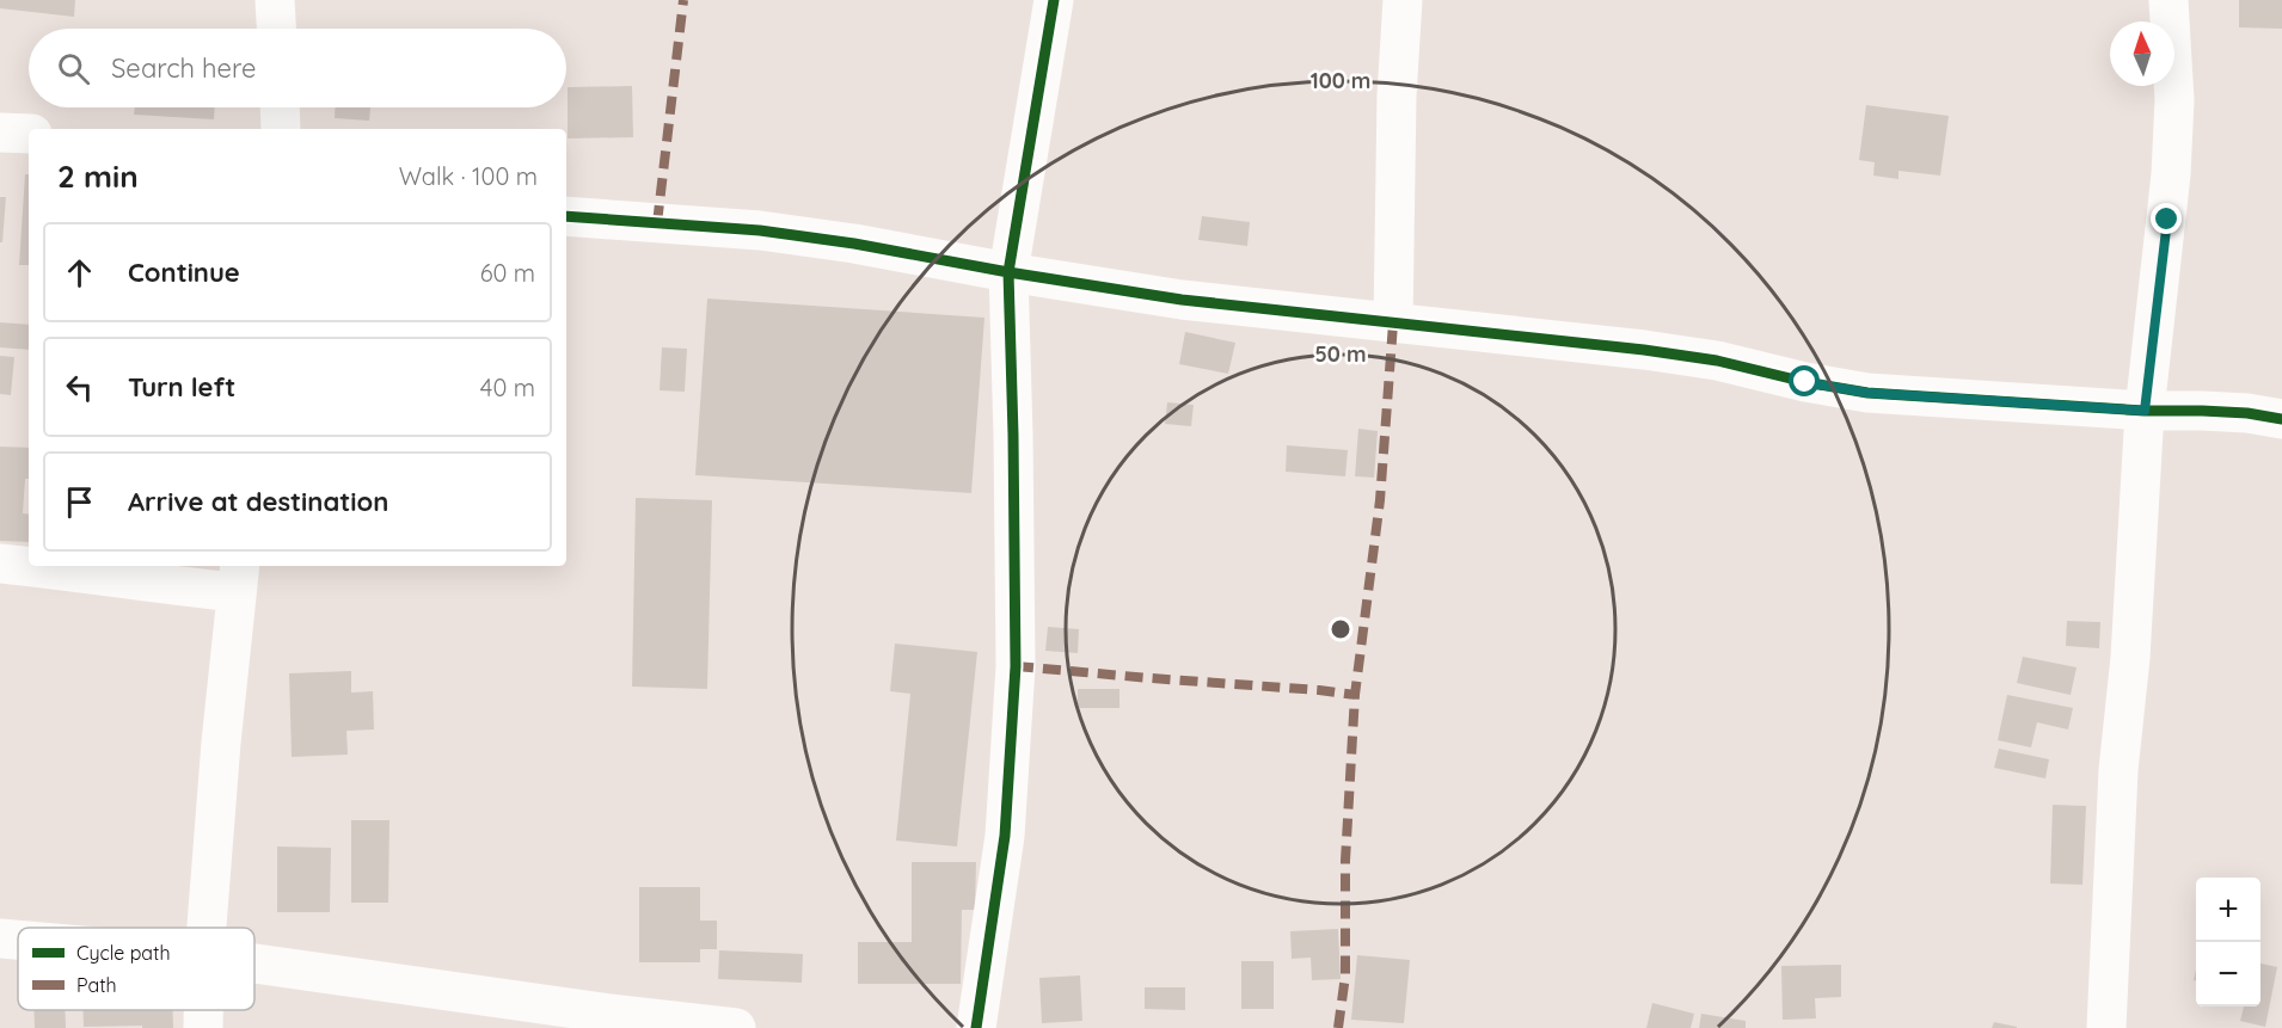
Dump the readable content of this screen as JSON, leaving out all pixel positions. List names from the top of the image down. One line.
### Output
{"legend":["Cycle path","Path"],"north":"top","page":{"search":"Search here","heading":["2 min","Walk · 100 m"],"list":[["Continue","60 m"],["Turn left","40 m"],"Arrive at destination"],"map_buttons":["+","−"]},"rings":["100 m","50 m"]}
